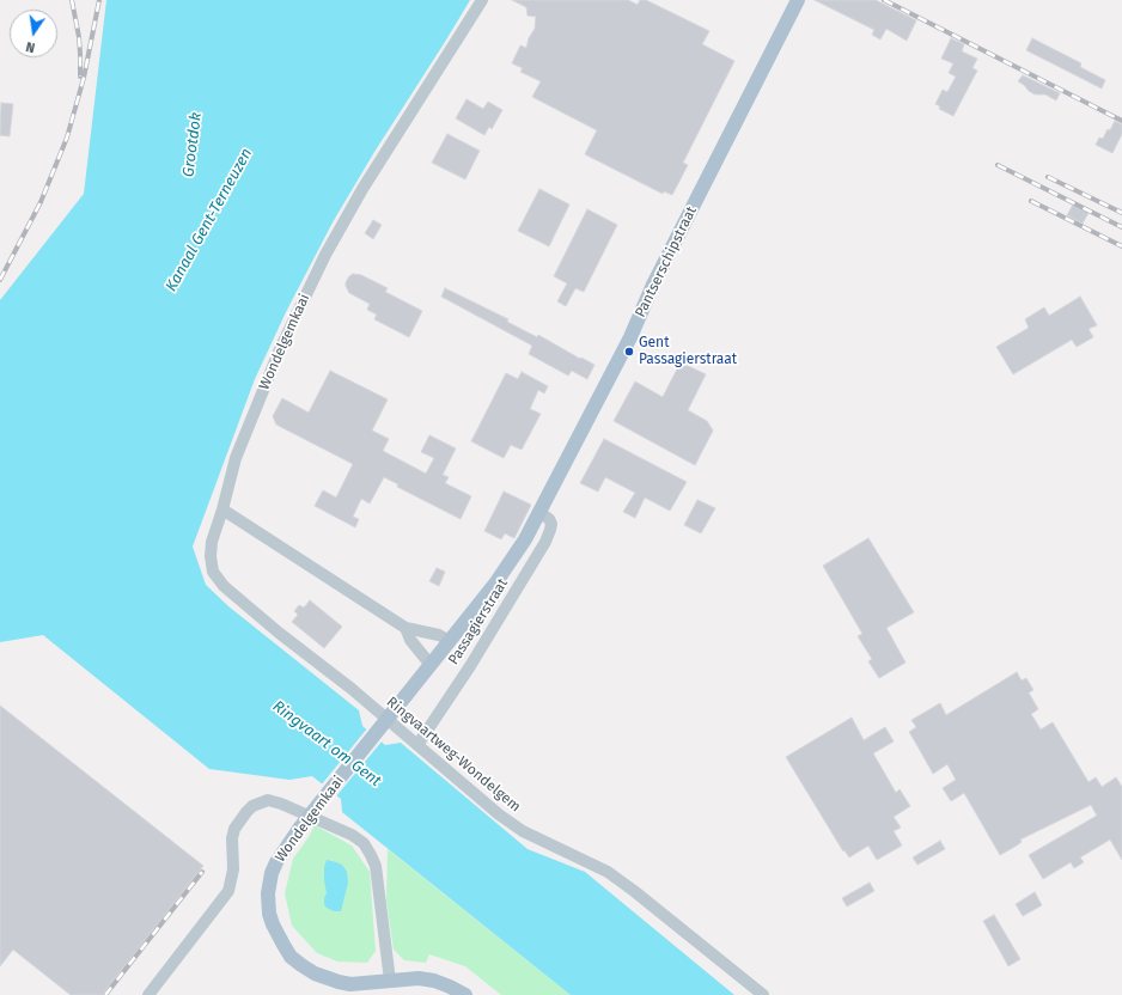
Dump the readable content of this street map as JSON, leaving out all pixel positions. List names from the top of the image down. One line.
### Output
{"streets":{"main road":["Pantserschipstraat","Wondelgemkaai"],"street":["Passagierstraat","Ringvaartweg-Wondelgem"]},"crossings":[["Pantserschipstraat","Wondelgemkaai"],["Pantserschipstraat","Passagierstraat"],["Wondelgemkaai","Ringvaartweg-Wondelgem"],["Passagierstraat","Ringvaartweg-Wondelgem"]],"water":["Grootdok","Kanaal Gent-Terneuzen","Ringvaart om Gent"],"places":["Gent Passagierstraat"],"north":"bottom"}
